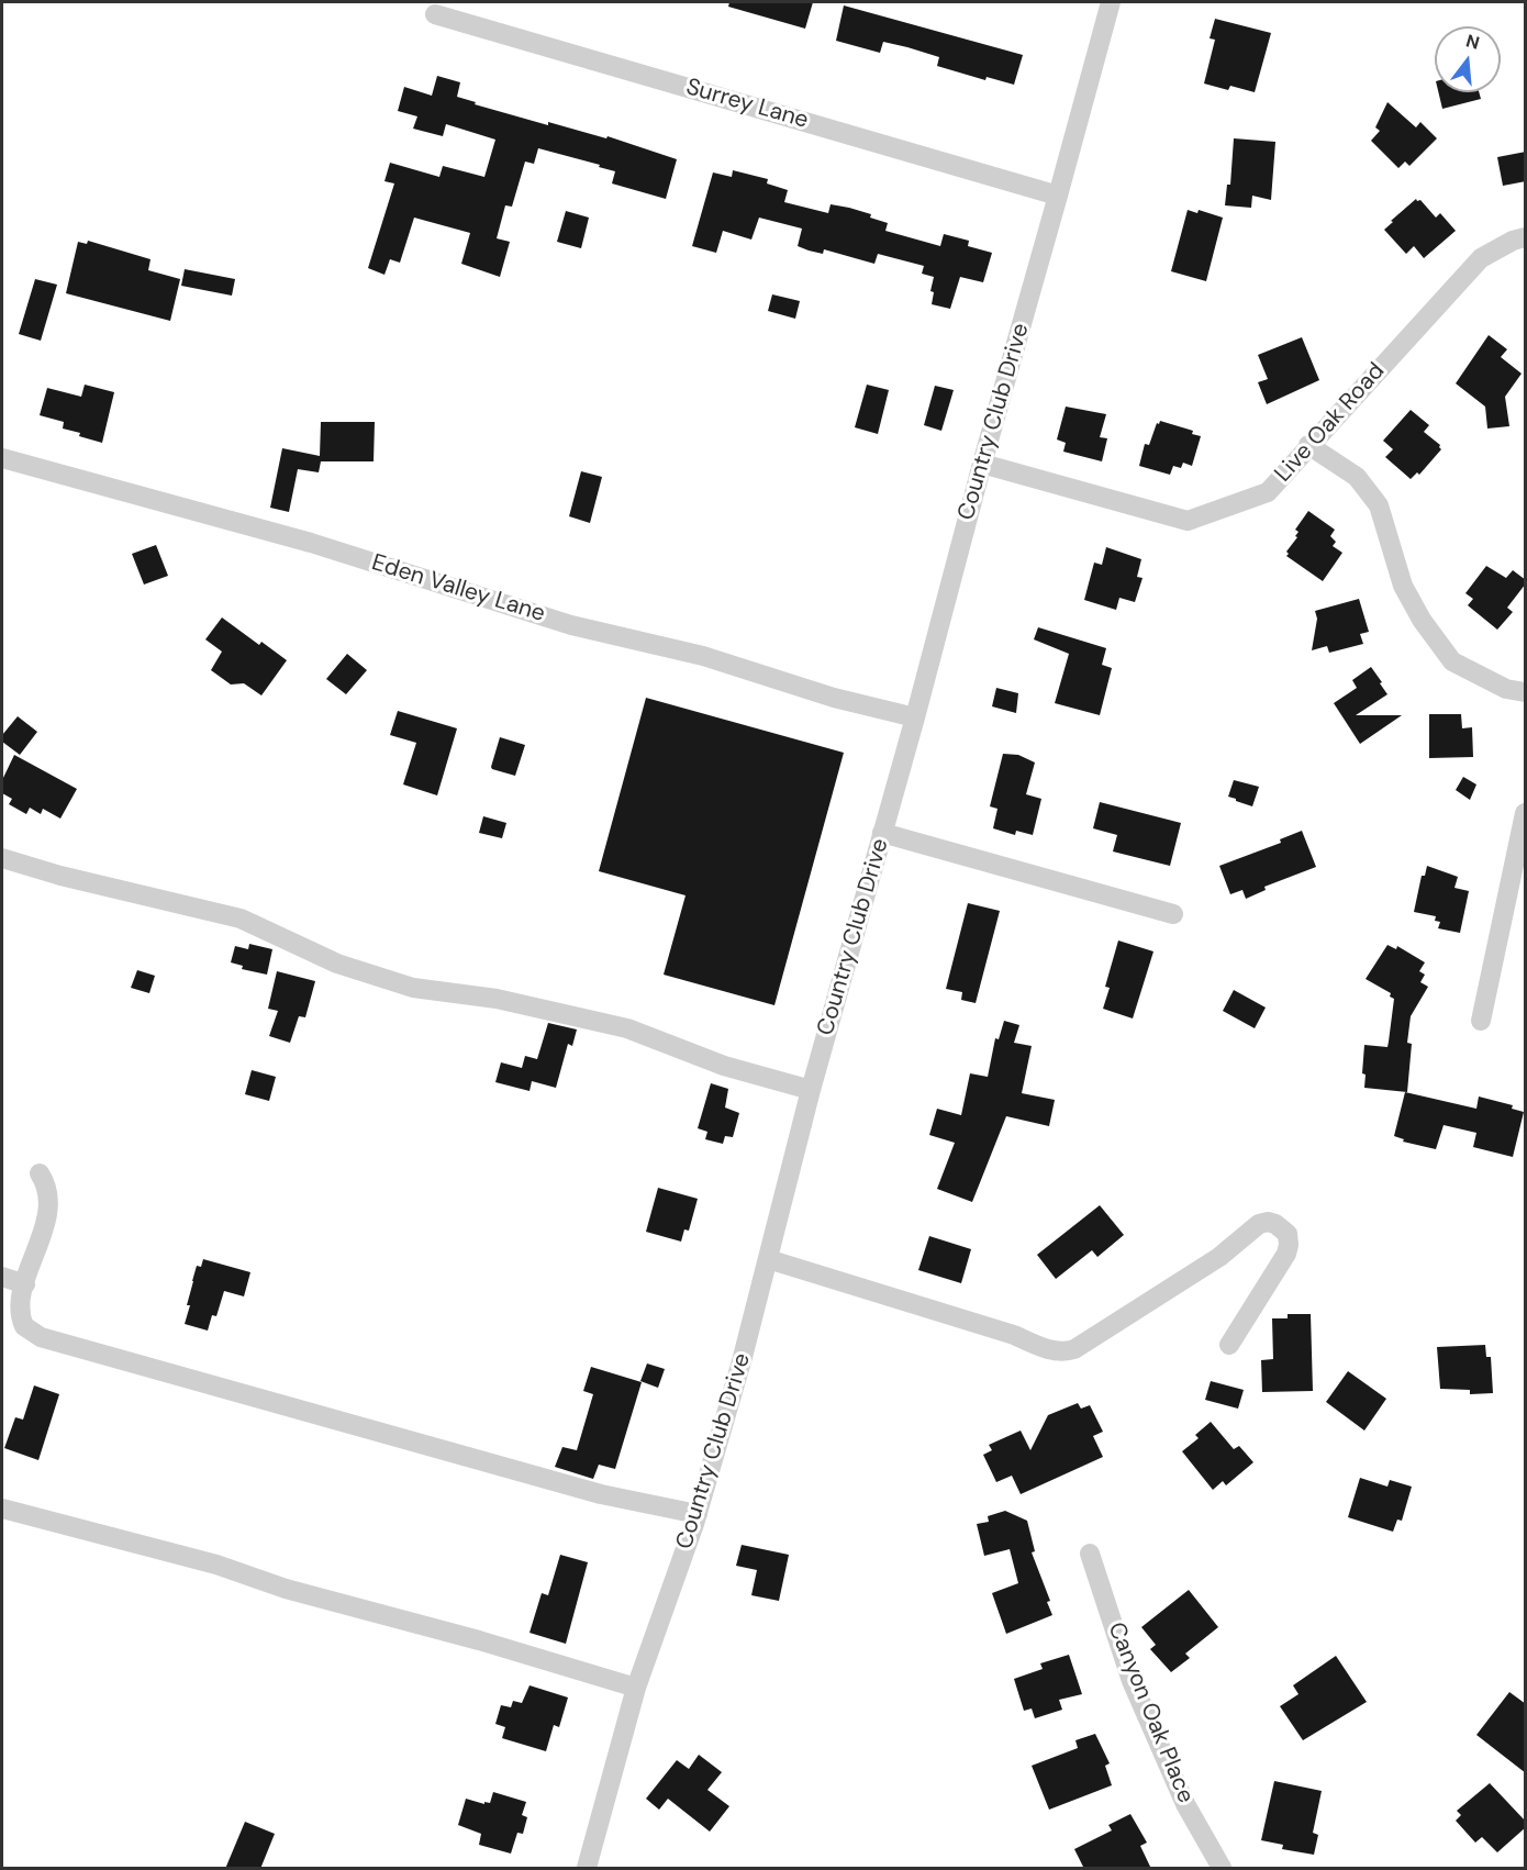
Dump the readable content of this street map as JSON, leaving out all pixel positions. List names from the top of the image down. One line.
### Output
{"streets":{"street":["Surrey Lane","Country Club Drive","Live Oak Road","Eden Valley Lane","Canyon Oak Place"]},"crossings":[["Surrey Lane","Country Club Drive"],["Country Club Drive","Live Oak Road"],["Country Club Drive","Eden Valley Lane"]],"north":"top"}
